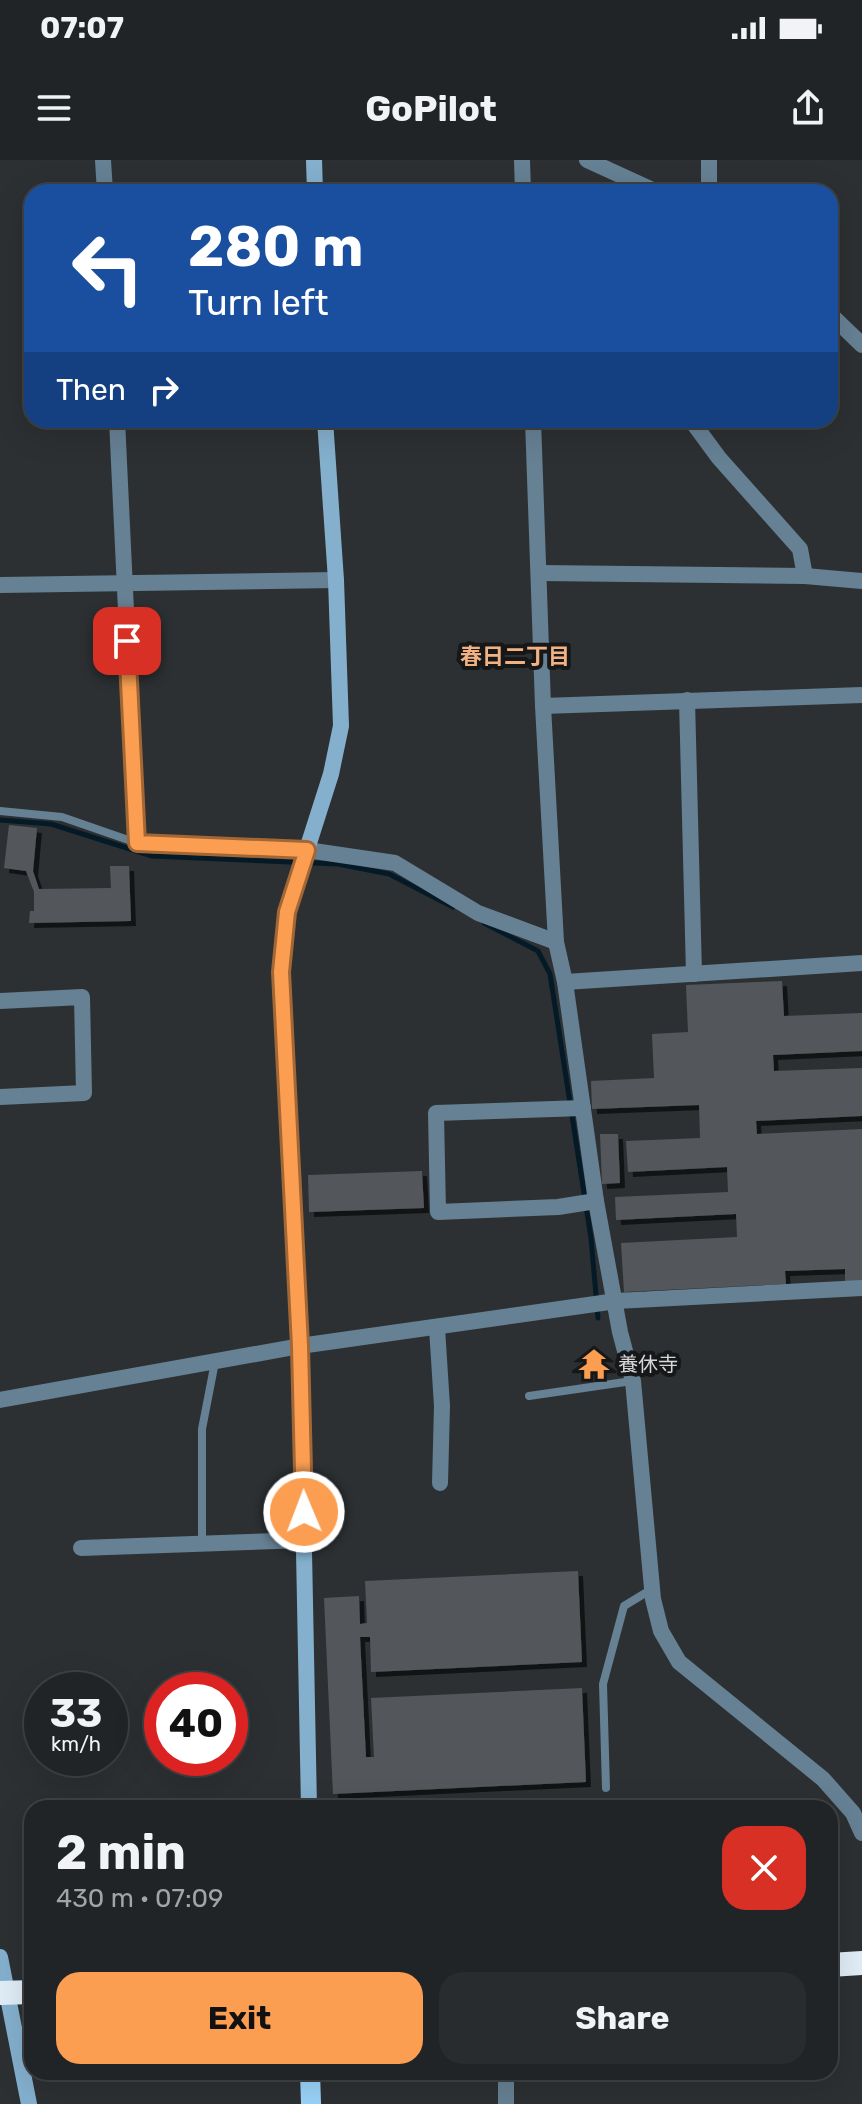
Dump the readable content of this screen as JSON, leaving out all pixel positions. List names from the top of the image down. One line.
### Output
{"districts":["春日二丁目"],"places":{"temple":["養休寺"]},"page":{"status":"07:07","header":"GoPilot","turn":["280 m","Turn left"],"then":"Then","speed":"33 km/h","limit":"40","heading":["2 min","430 m · 07:09"],"buttons":["Exit","Share"]}}
